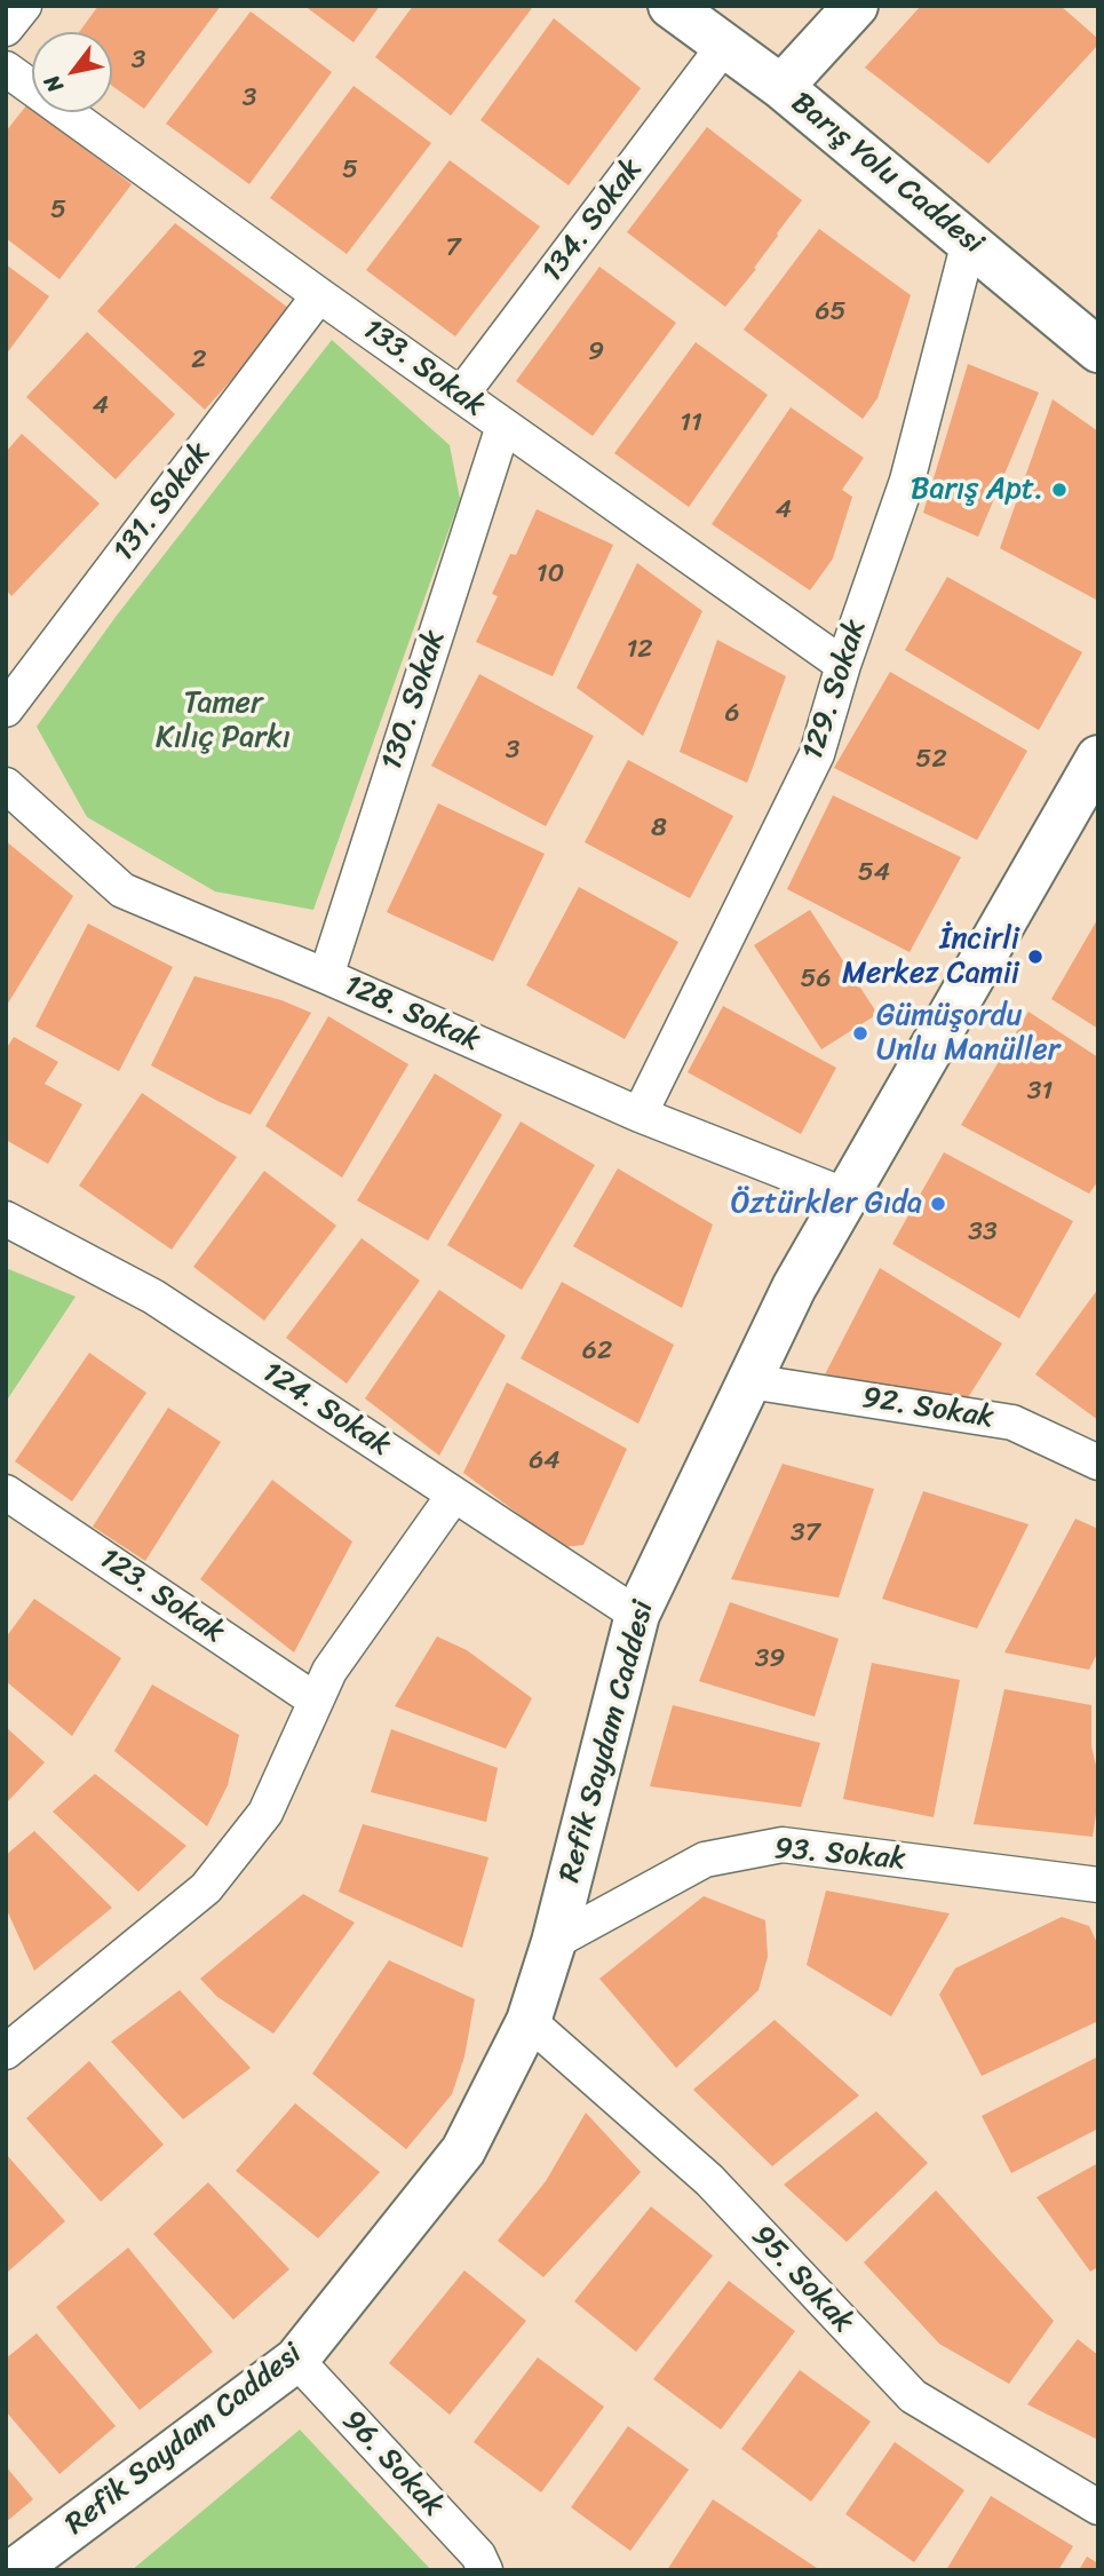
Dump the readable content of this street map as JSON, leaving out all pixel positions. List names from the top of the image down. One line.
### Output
{"streets":{"street":["Barış Yolu Caddesi","134. Sokak","133. Sokak","131. Sokak","129. Sokak","130. Sokak","128. Sokak","92. Sokak","124. Sokak","123. Sokak","Refik Saydam Caddesi","93. Sokak","95. Sokak","96. Sokak"]},"crossings":[["Barış Yolu Caddesi","134. Sokak"],["Barış Yolu Caddesi","129. Sokak"],["134. Sokak","133. Sokak"],["133. Sokak","131. Sokak"],["133. Sokak","129. Sokak"],["133. Sokak","130. Sokak"],["129. Sokak","128. Sokak"],["130. Sokak","128. Sokak"],["128. Sokak","Refik Saydam Caddesi"],["92. Sokak","Refik Saydam Caddesi"],["124. Sokak","Refik Saydam Caddesi"],["Refik Saydam Caddesi","93. Sokak"],["Refik Saydam Caddesi","95. Sokak"],["Refik Saydam Caddesi","96. Sokak"]],"parks":["Tamer Kılıç Parkı"],"places":["Barış Apt.","İncirli Merkez Camii","Gümüşordu Unlu Manüller","Öztürkler Gıda"],"house_numbers":["3","3","5","5","7","65","9","2","4","11","4","10","12","6","3","52","8","54","56","31","33","62","64","37","39"],"north":"bottom left"}
